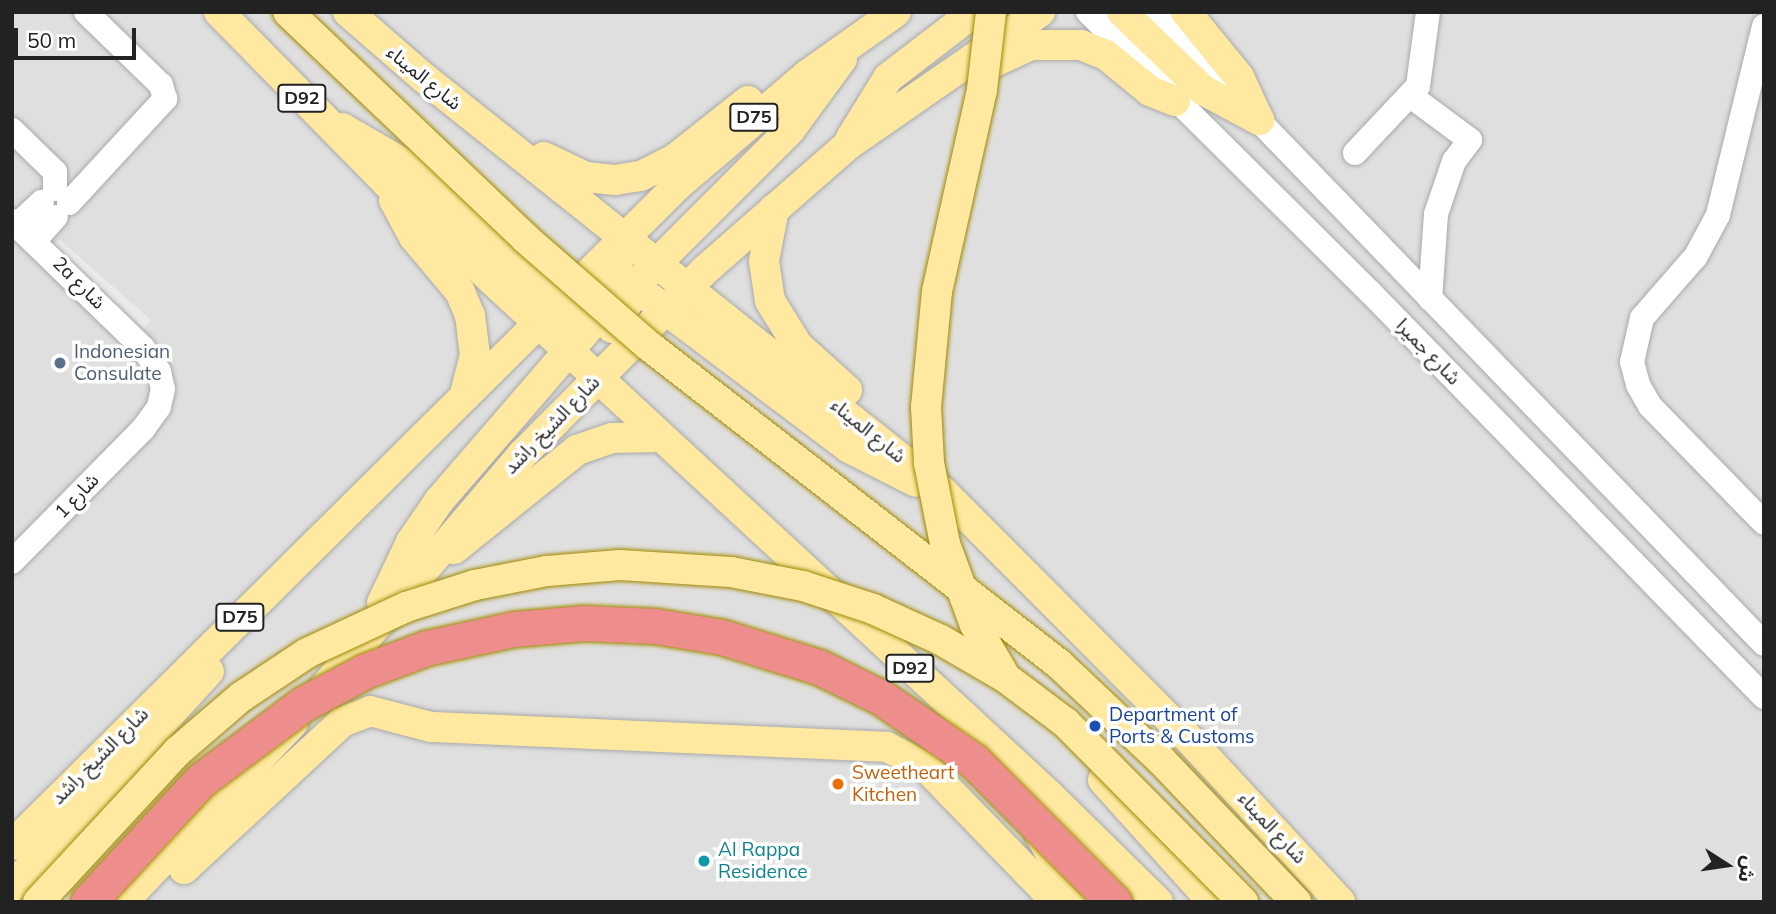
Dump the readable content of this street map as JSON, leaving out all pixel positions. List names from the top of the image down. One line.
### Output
{"streets":{"main road":["شارع الميناء","D92","D75","شارع الشيخ راشد"],"street":["2a شارع","شارع جميرا","شارع 1"]},"crossings":[["شارع الميناء","شارع الشيخ راشد"],["D92","شارع الشيخ راشد"],["2a شارع","شارع 1"]],"places":["Indonesian Consulate","Department of Ports & Customs","Sweetheart Kitchen","Al Rappa Residence"],"scale_bar":"50 m","north":"right"}
